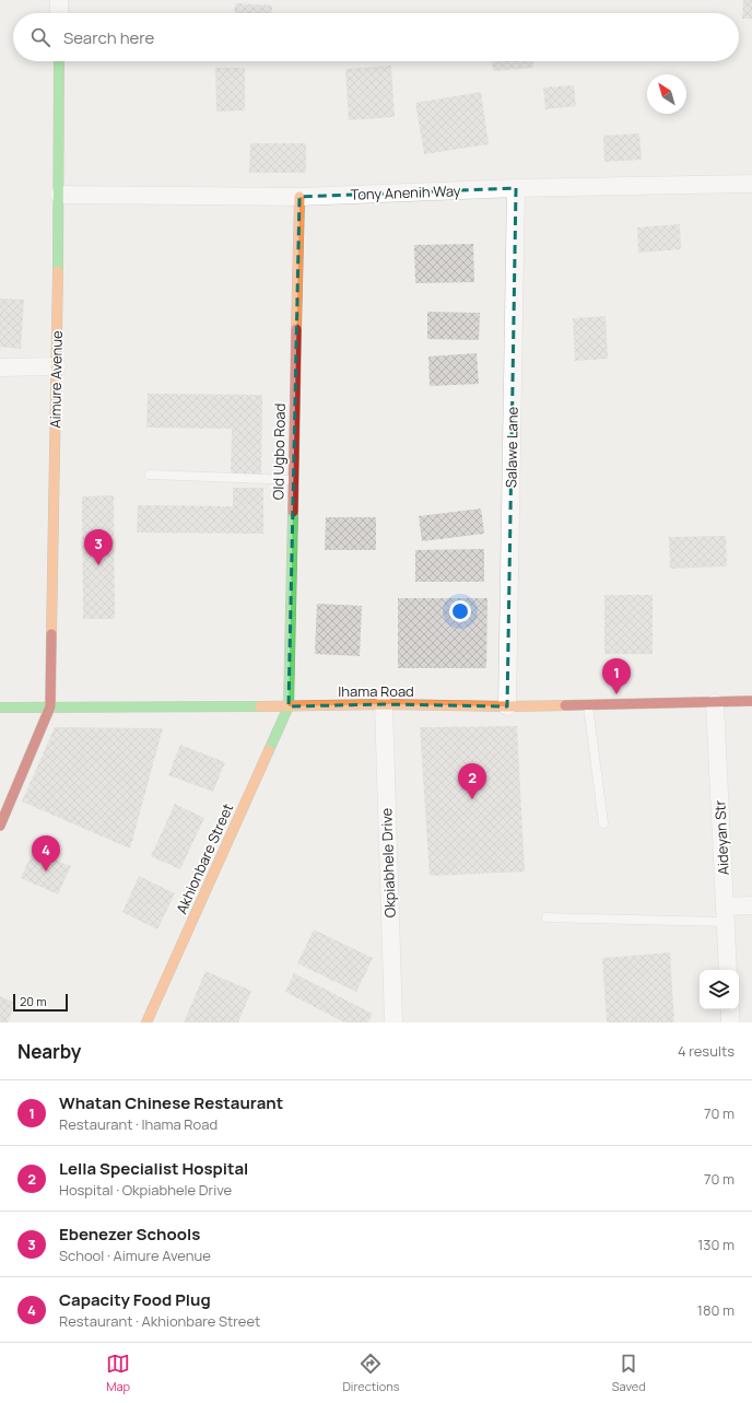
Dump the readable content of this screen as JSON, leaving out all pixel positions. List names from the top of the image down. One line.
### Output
{"streets":{"street":["Tony Anenih Way","Aimure Avenue","Salawe Lane","Old Ugbo Road","Ihama Road","Aideyan Str","Akhionbare Street","Okpiabhele Drive"]},"crossings":[["Tony Anenih Way","Aimure Avenue"],["Tony Anenih Way","Salawe Lane"],["Tony Anenih Way","Old Ugbo Road"],["Aimure Avenue","Ihama Road"],["Salawe Lane","Ihama Road"],["Old Ugbo Road","Ihama Road"],["Old Ugbo Road","Akhionbare Street"],["Ihama Road","Aideyan Str"],["Ihama Road","Akhionbare Street"],["Ihama Road","Okpiabhele Drive"]],"scale_bar":"20 m","north":"top left","page":{"search":"Search here","pins":["3","1","2","4"],"scale":"20 m","heading":["Nearby","4 results"],"list":[{"mark":"1","name":"Whatan Chinese Restaurant","note":"Restaurant · Ihama Road","value":"70 m"},{"mark":"2","name":"Lella Specialist Hospital","note":"Hospital · Okpiabhele Drive","value":"70 m"},{"mark":"3","name":"Ebenezer Schools","note":"School · Aimure Avenue","value":"130 m"},{"mark":"4","name":"Capacity Food Plug","note":"Restaurant · Akhionbare Street","value":"180 m"}],"nav":["Map","Directions","Saved"]}}
